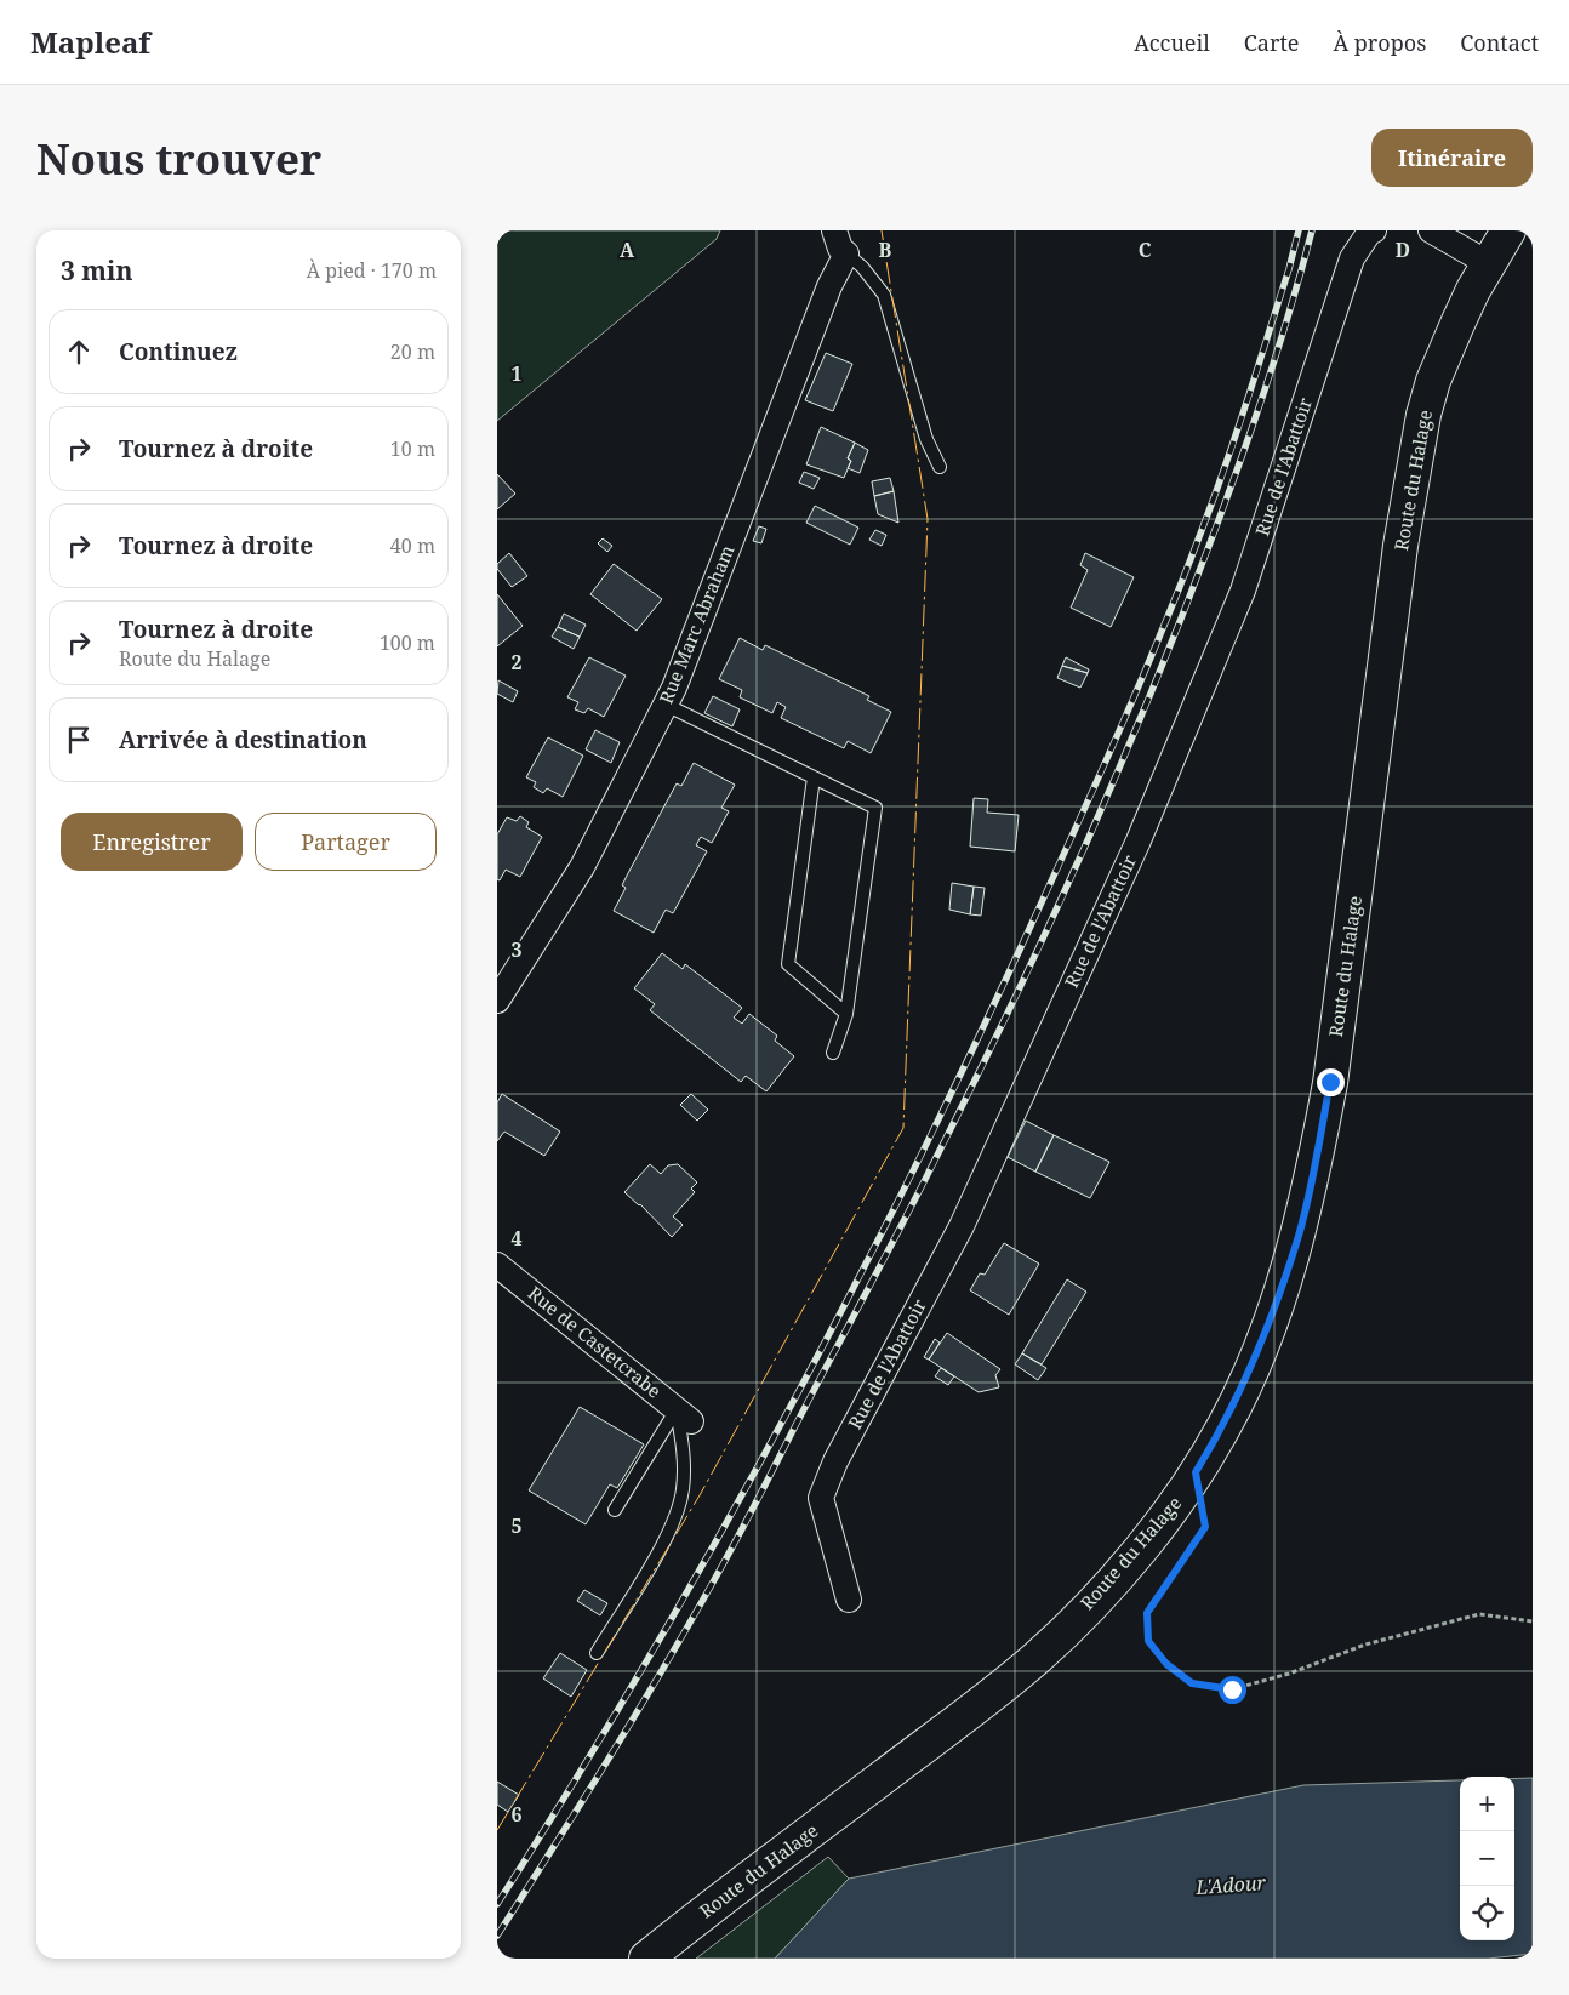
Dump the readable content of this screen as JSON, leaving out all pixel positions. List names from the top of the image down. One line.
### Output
{"streets":{"main road":["Route du Halage"],"street":["Rue de l'Abattoir","Rue Marc Abraham","Rue de Castetcrabe"]},"water":["L'Adour"],"page":{"header":"Mapleaf","nav":["Accueil","Carte","À propos","Contact"],"buttons":["Itinéraire",["Enregistrer","Partager"]],"title":"Nous trouver","heading":["3 min","À pied · 170 m"],"list":[["Continuez","20 m"],["Tournez à droite","10 m"],["Tournez à droite","40 m"],["Tournez à droite","Route du Halage","100 m"],"Arrivée à destination"],"map_buttons":["+","−"]},"grid":{"columns":["A","B","C","D"],"rows":["1","2","3","4","5","6"]}}
